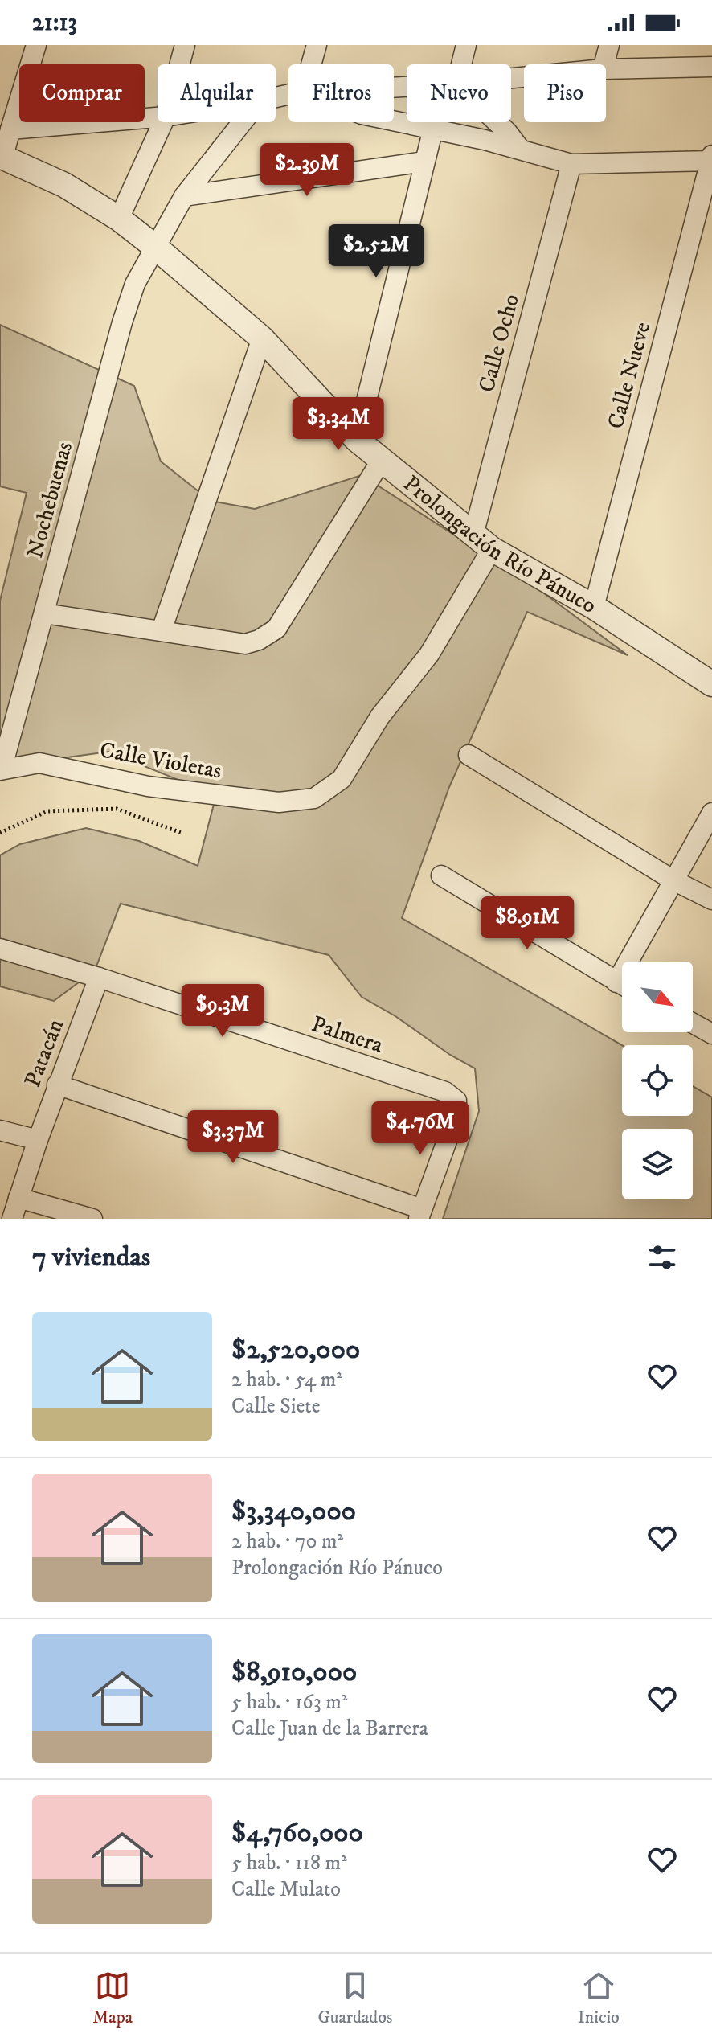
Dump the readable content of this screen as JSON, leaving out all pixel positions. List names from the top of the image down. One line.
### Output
{"streets":{"street":["Calle Ocho","Calle Nueve","Nochebuenas","Prolongación Río Pánuco","Calle Violetas","Palmera","Patacán"]},"crossings":[["Calle Ocho","Prolongación Río Pánuco"],["Calle Ocho","Calle Violetas"],["Calle Nueve","Prolongación Río Pánuco"],["Nochebuenas","Prolongación Río Pánuco"],["Nochebuenas","Calle Violetas"],["Palmera","Patacán"]],"north":"bottom right","page":{"status":"21:13","chip":["Comprar","Alquilar","Filtros","Nuevo","Piso"],"price":["$2.39M","$2.52M","$3.34M","$8.91M","$9.3M","$4.76M","$3.37M"],"heading":"7 viviendas","list":[{"name":"$2,520,000","note":"2 hab. · 54 m² · Calle Siete"},{"name":"$3,340,000","note":"2 hab. · 70 m² · Prolongación Río Pánuco"},{"name":"$8,910,000","note":"5 hab. · 163 m² · Calle Juan de la Barrera"},{"name":"$4,760,000","note":"5 hab. · 118 m² · Calle Mulato"}],"tabs":["Mapa","Guardados","Inicio"]}}
